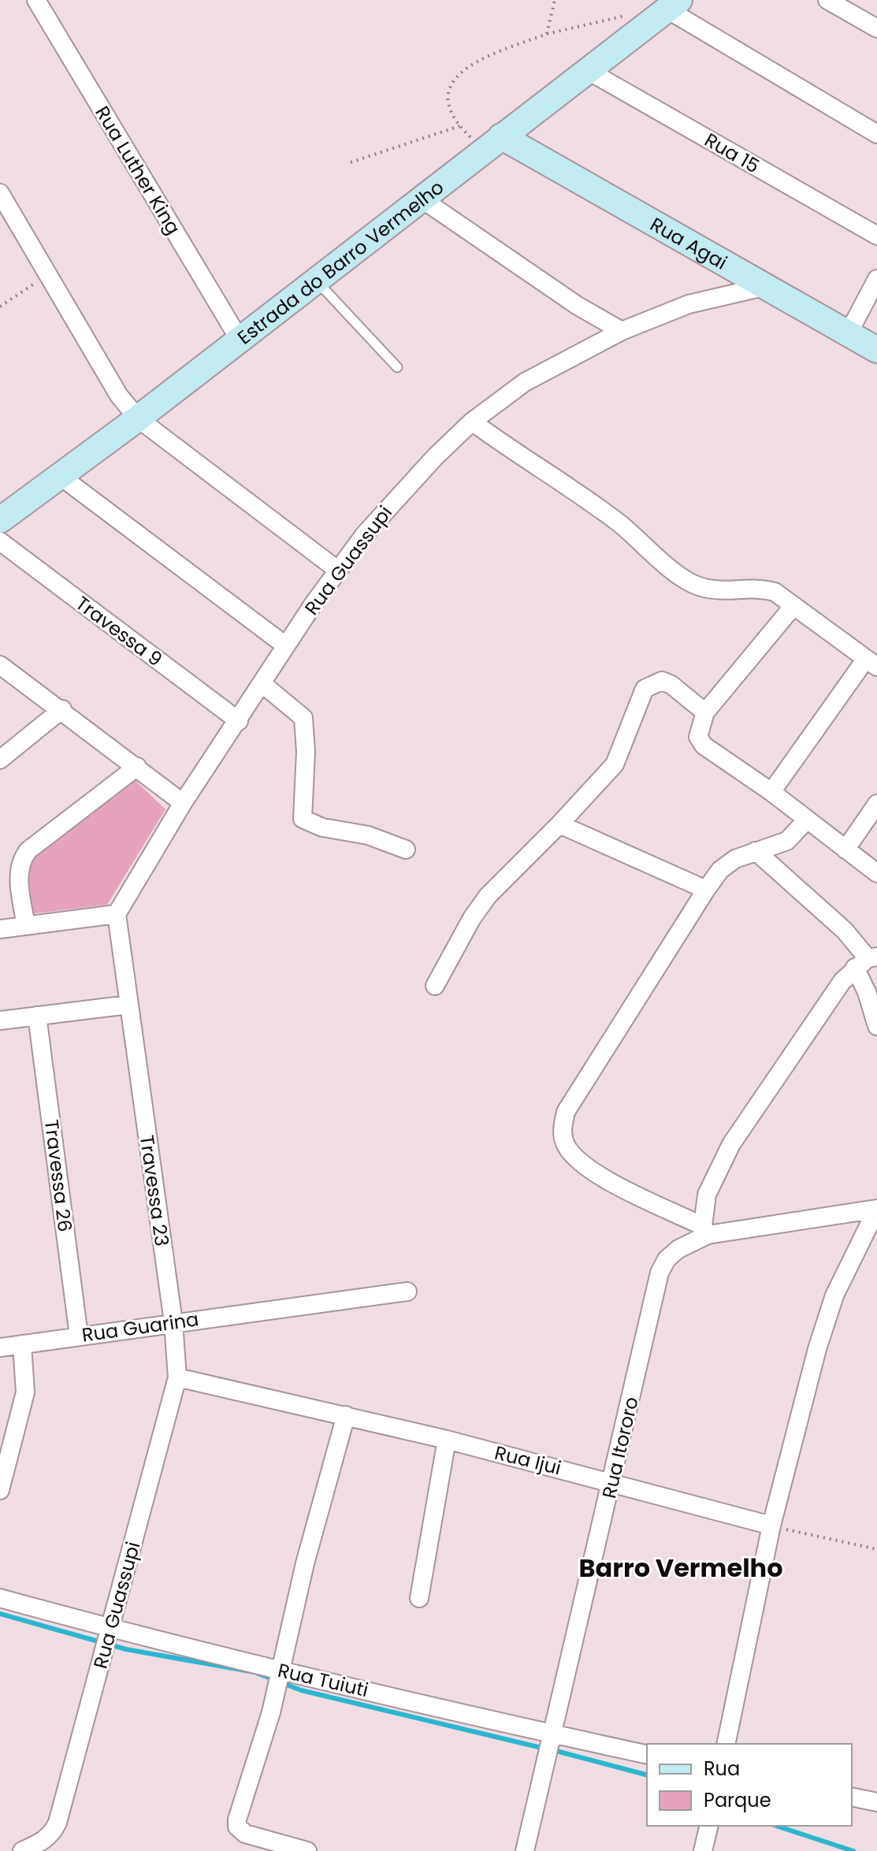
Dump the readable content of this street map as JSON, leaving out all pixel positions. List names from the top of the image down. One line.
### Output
{"streets":{"street":["Rua 15","Rua Luther King","Rua Agai","Estrada do Barro Vermelho","Rua Guassupi","Travessa 9","Travessa 26","Travessa 23","Rua Guarina","Rua Itororo","Rua Ijui","Rua Tuiuti"]},"crossings":[["Rua 15","Estrada do Barro Vermelho"],["Rua Luther King","Estrada do Barro Vermelho"],["Rua Agai","Estrada do Barro Vermelho"],["Rua Agai","Rua Guassupi"],["Rua Guassupi","Travessa 9"],["Rua Guassupi","Travessa 23"],["Rua Guassupi","Rua Ijui"],["Rua Guassupi","Rua Tuiuti"],["Travessa 26","Rua Guarina"],["Travessa 23","Rua Guarina"],["Travessa 23","Rua Ijui"],["Rua Itororo","Rua Ijui"],["Rua Itororo","Rua Tuiuti"]],"districts":["Barro Vermelho"],"legend":["Rua","Parque"]}
